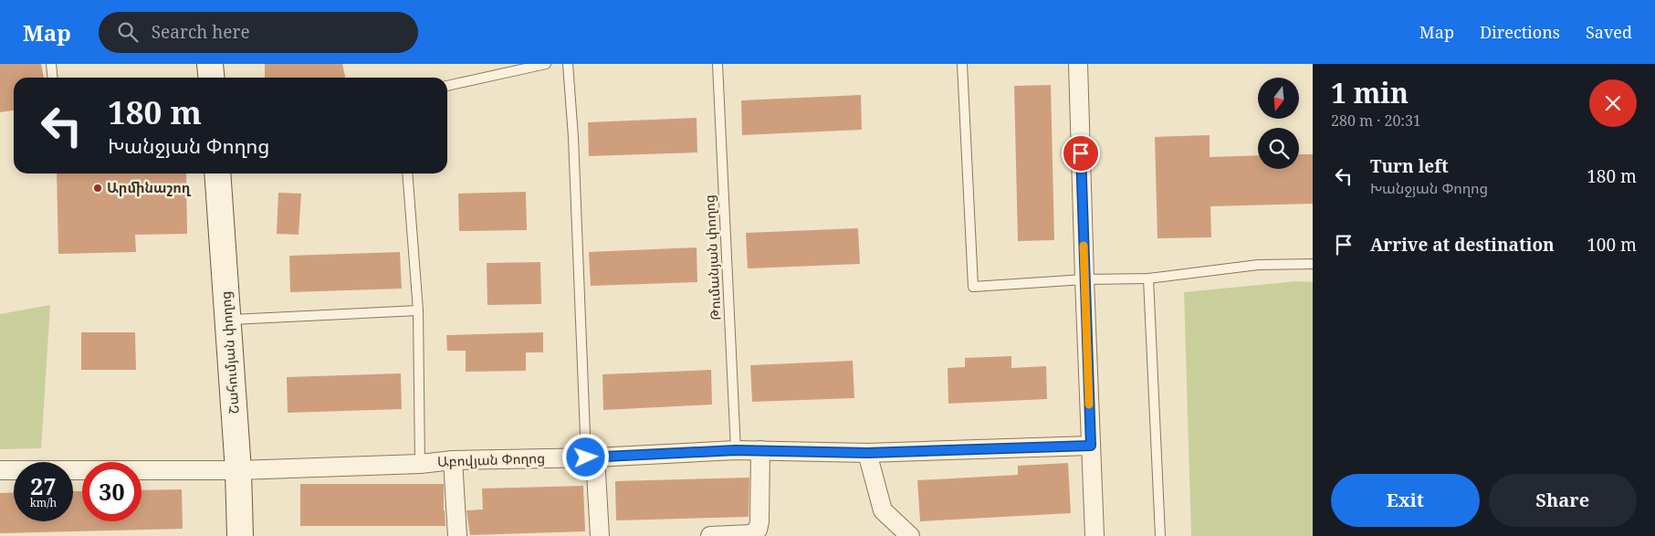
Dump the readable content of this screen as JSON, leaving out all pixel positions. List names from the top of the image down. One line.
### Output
{"streets":{"main road":["Շահումյան փողոց"],"street":["Աբովյան Փողոց"],"lane":["Թումանյան փողոց"]},"crossings":[["Թումանյան փողոց","Աբովյան Փողոց"],["Շահումյան փողոց","Աբովյան Փողոց"]],"places":["Արմինաշող"],"north":"bottom","page":{"header":"Map","search":"Search here","nav":["Map","Directions","Saved"],"heading":["1 min","280 m · 20:31"],"turn":["180 m","Խանջյան Փողոց"],"list":[{"name":"Turn left","note":"Խանջյան Փողոց","value":"180 m"},{"name":"Arrive at destination","value":"100 m"}],"speed":"27 km/h","limit":"30","buttons":["Exit","Share"]}}
